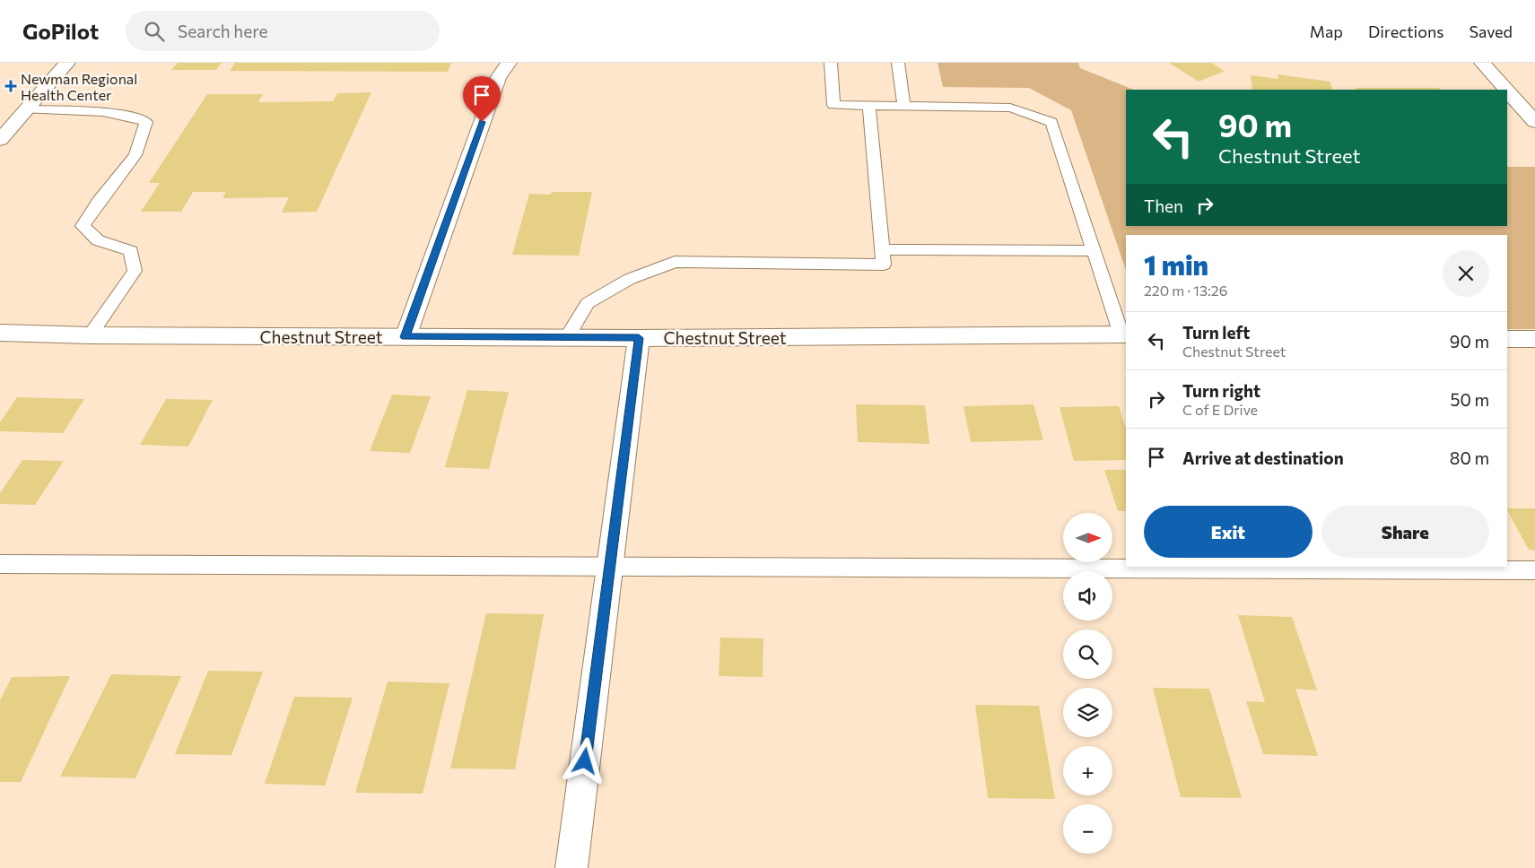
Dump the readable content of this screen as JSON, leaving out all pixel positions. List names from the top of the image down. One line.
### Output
{"streets":{"street":["Chestnut Street"]},"places":{"health":["Newman Regional Health Center"]},"north":"right","page":{"header":"GoPilot","search":"Search here","nav":["Map","Directions","Saved"],"turn":["90 m","Chestnut Street"],"then":"Then","heading":["1 min","220 m · 13:26"],"list":[{"name":"Turn left","note":"Chestnut Street","value":"90 m"},{"name":"Turn right","note":"C of E Drive","value":"50 m"},{"name":"Arrive at destination","value":"80 m"}],"buttons":["Exit","Share"],"map_buttons":["+","−"]}}
